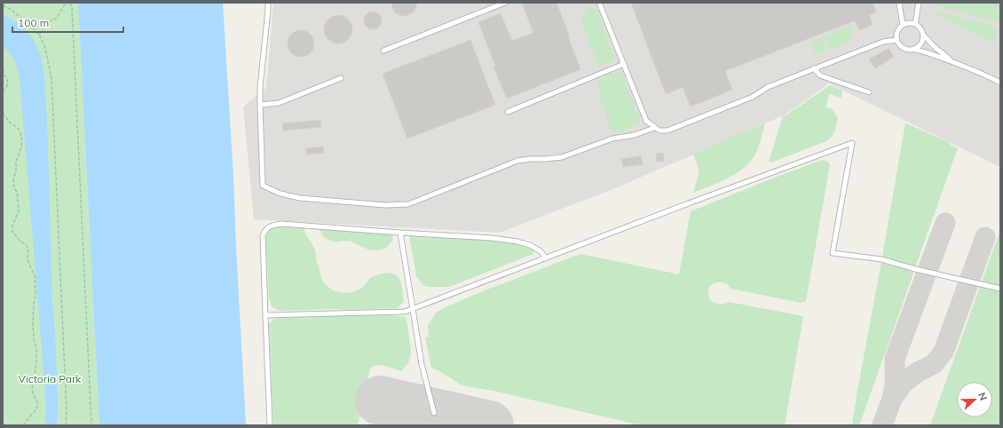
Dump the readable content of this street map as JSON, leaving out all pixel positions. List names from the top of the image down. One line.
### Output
{"parks":["Victoria Park"],"scale_bar":"100 m","north":"right"}
